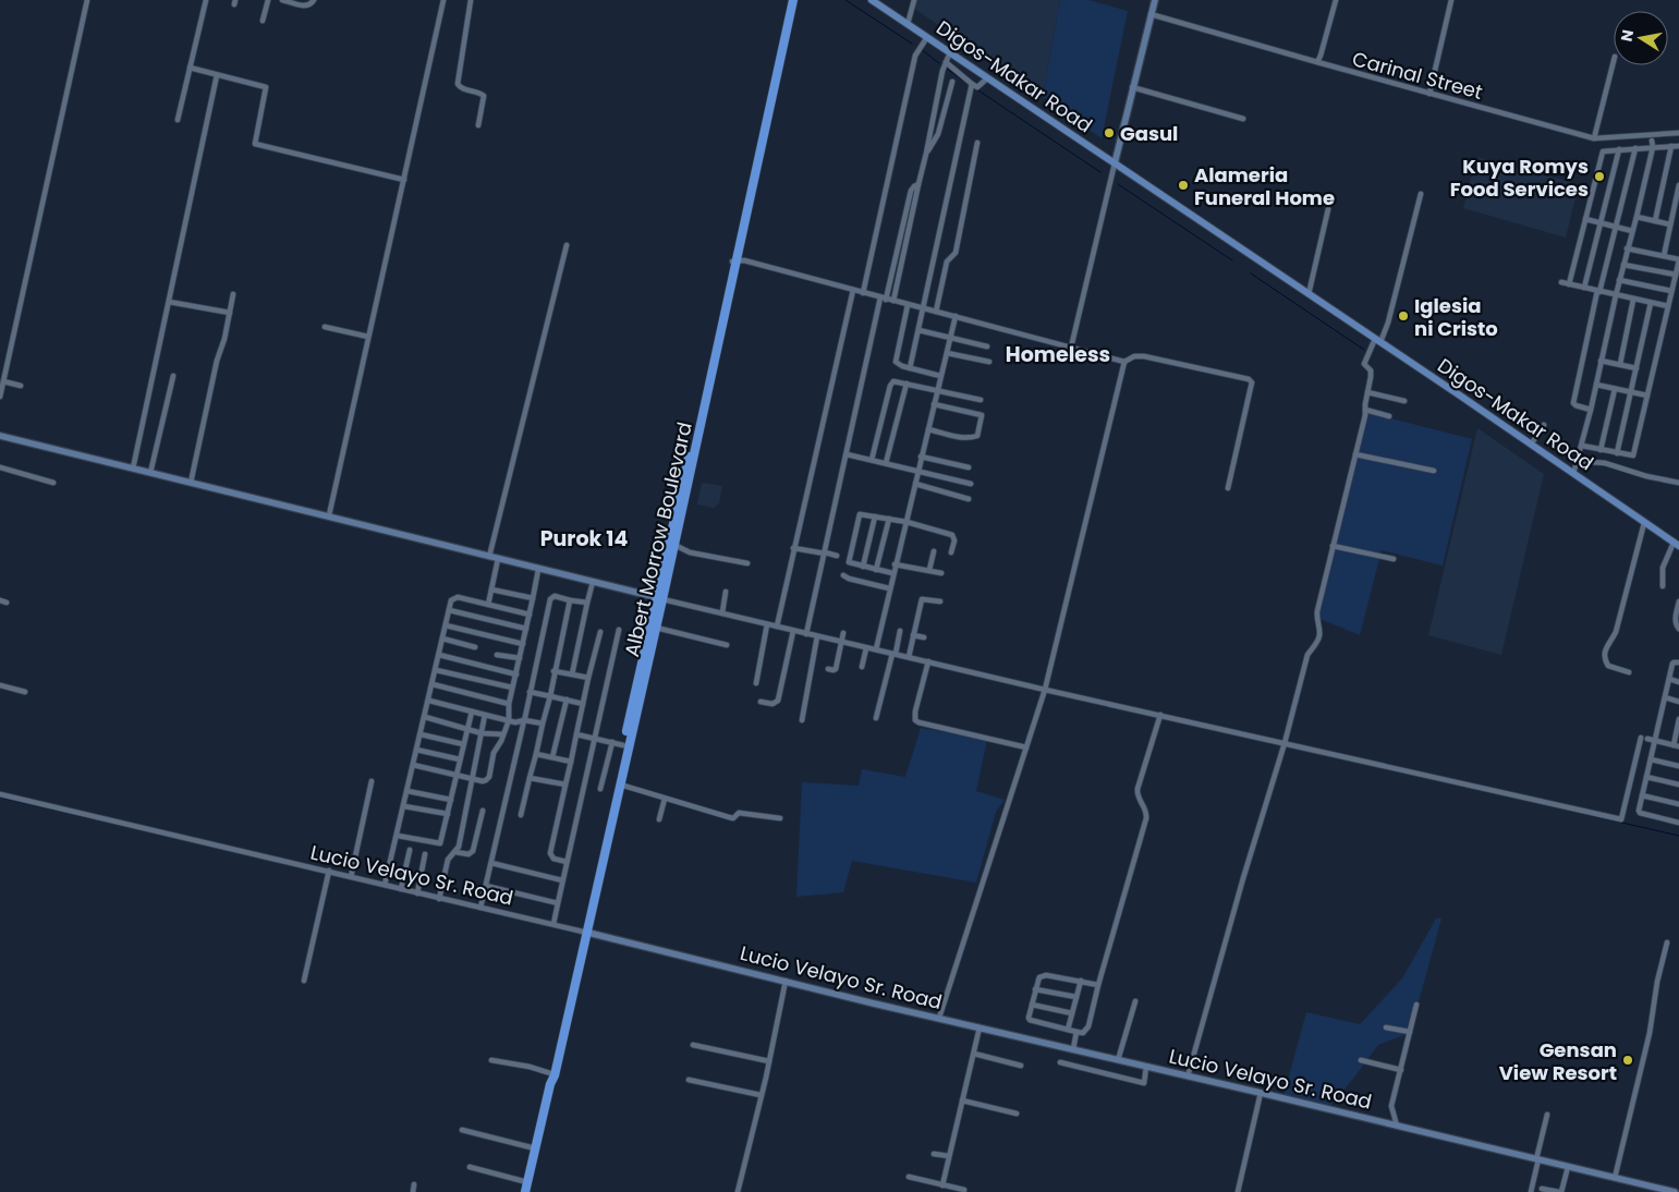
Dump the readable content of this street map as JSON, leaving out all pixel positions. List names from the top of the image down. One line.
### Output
{"streets":{"highway":["Albert Morrow Boulevard"],"main road":["Digos-Makar Road","Lucio Velayo Sr. Road"],"street":["Carinal Street"]},"crossings":[["Albert Morrow Boulevard","Lucio Velayo Sr. Road"]],"districts":["Homeless","Purok 14"],"places":["Gasul","Kuya Romys Food Services","Alameria Funeral Home","Iglesia ni Cristo","Gensan View Resort"],"north":"left"}
